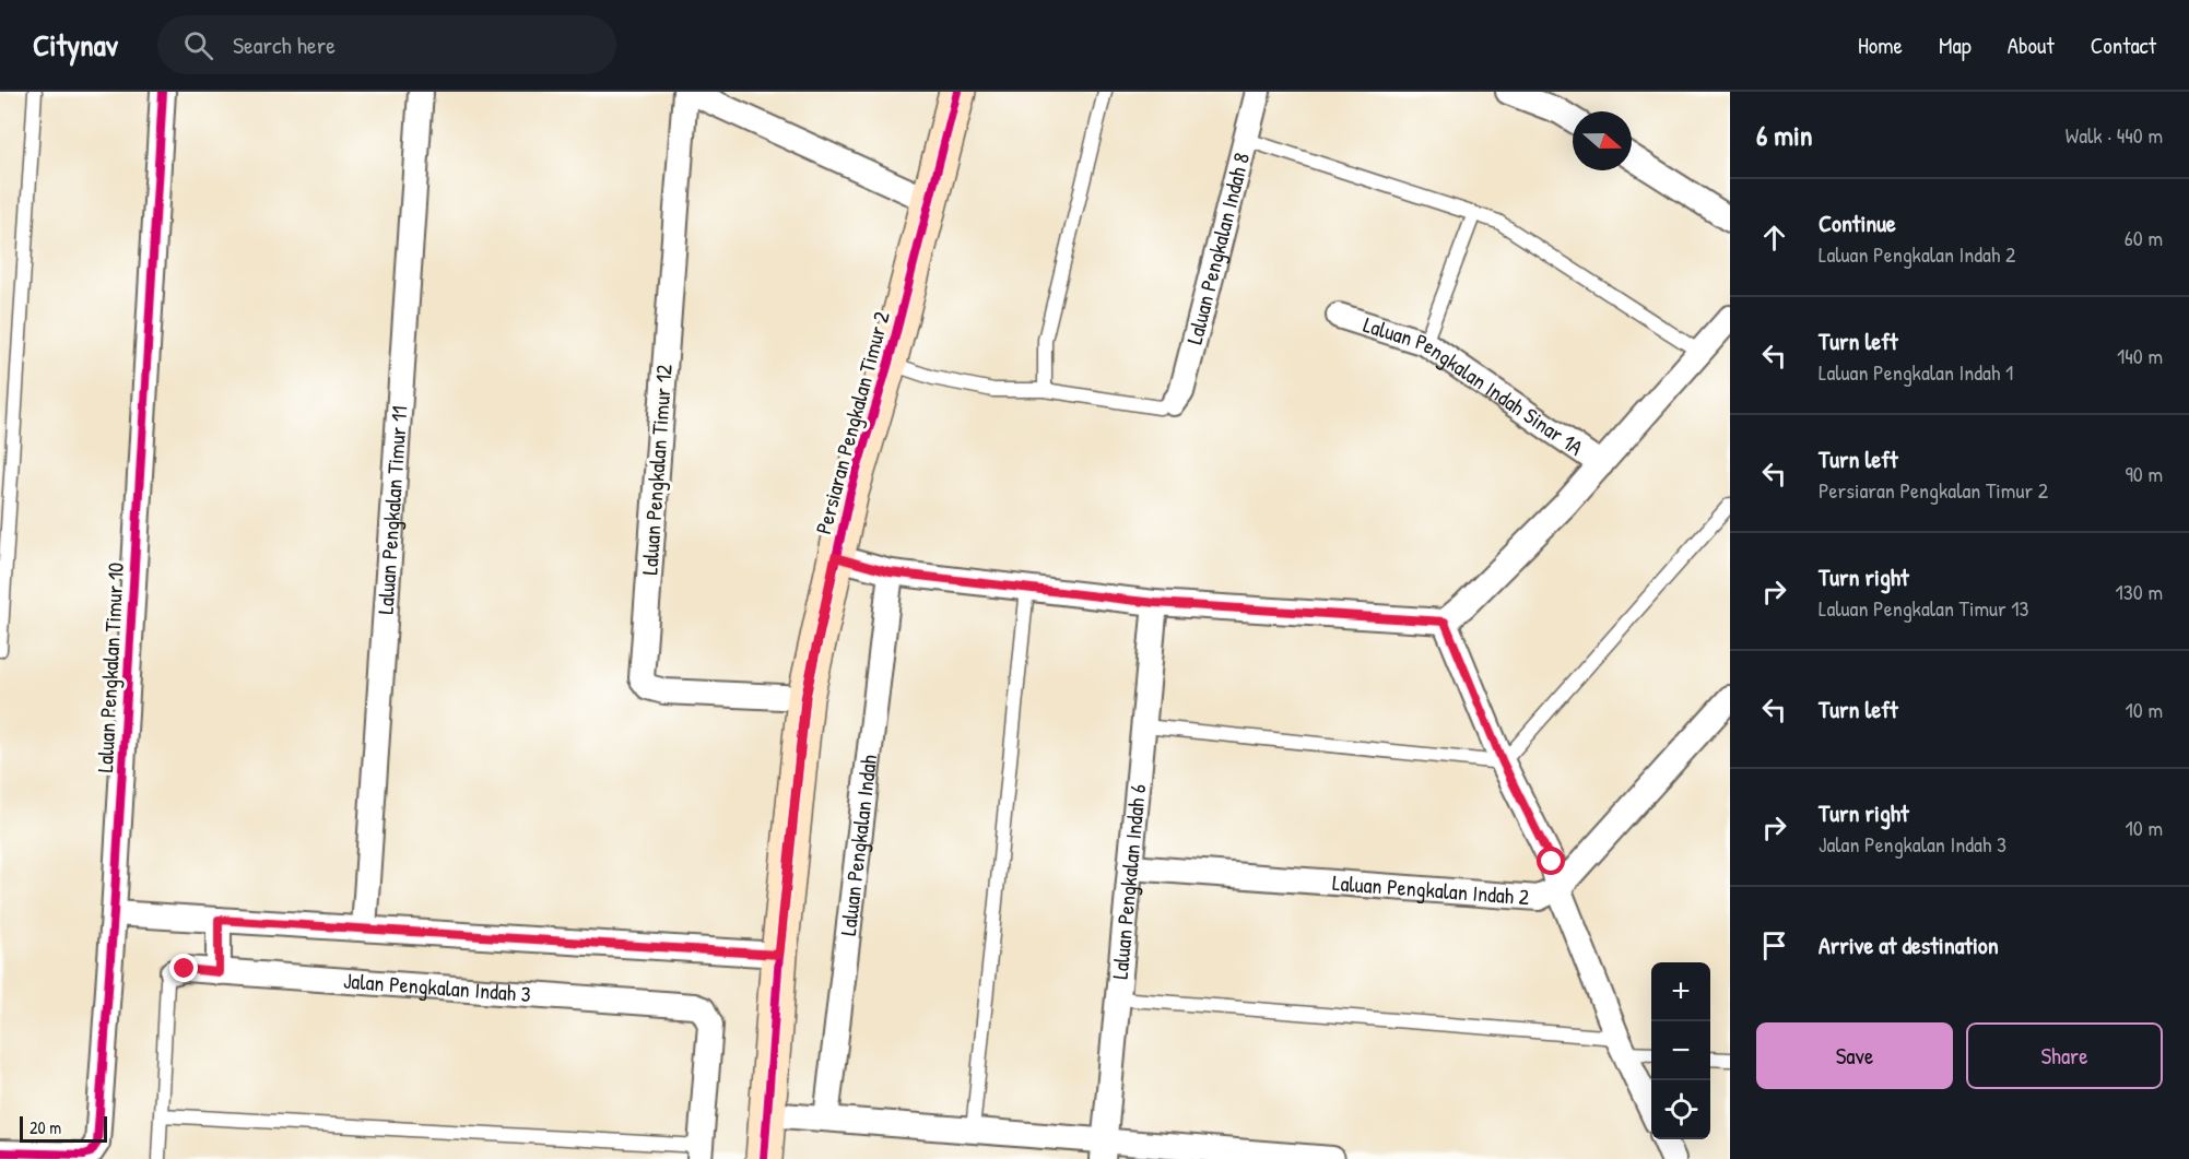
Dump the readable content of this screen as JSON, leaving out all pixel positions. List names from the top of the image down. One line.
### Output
{"streets":{"street":["Laluan Pengkalan Indah 8","Laluan Pengkalan Indah Sinar 1A","Persiaran Pengkalan Timur 2","Laluan Pengkalan Timur 12","Laluan Pengkalan Timur 11","Laluan Pengkalan Timur 10","Laluan Pengkalan Indah","Laluan Pengkalan Indah 6","Laluan Pengkalan Indah 2","Jalan Pengkalan Indah 3"]},"crossings":[["Persiaran Pengkalan Timur 2","Laluan Pengkalan Timur 12"],["Laluan Pengkalan Indah 6","Laluan Pengkalan Indah 2"]],"scale_bar":"20 m","north":"right","page":{"header":"Citynav","search":"Search here","nav":["Home","Map","About","Contact"],"heading":["6 min","Walk · 440 m"],"list":[["Continue","Laluan Pengkalan Indah 2","60 m"],["Turn left","Laluan Pengkalan Indah 1","140 m"],["Turn left","Persiaran Pengkalan Timur 2","90 m"],["Turn right","Laluan Pengkalan Timur 13","130 m"],["Turn left","10 m"],["Turn right","Jalan Pengkalan Indah 3","10 m"],"Arrive at destination"],"map_buttons":["+","−"],"buttons":["Save","Share"],"scale":"20 m"}}
